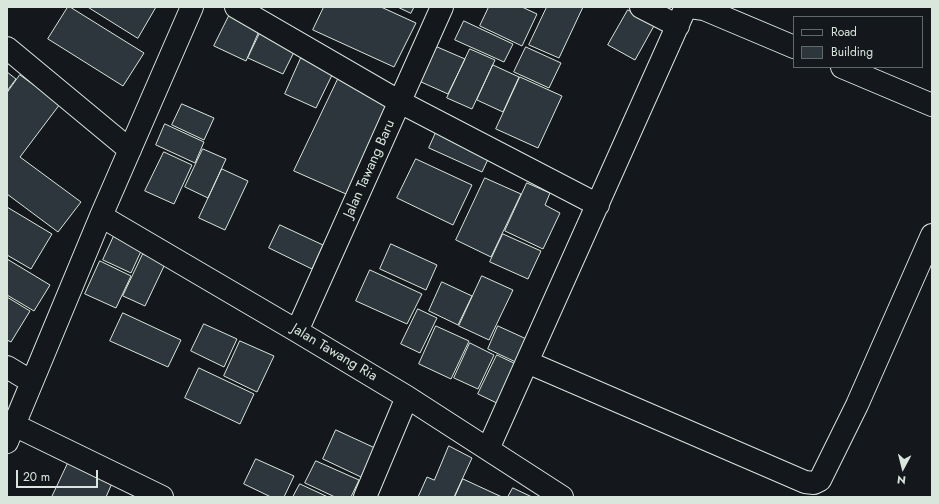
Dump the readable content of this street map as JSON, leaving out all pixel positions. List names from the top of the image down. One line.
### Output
{"streets":{"street":["Jalan Tawang Baru","Jalan Tawang Ria"]},"crossings":[["Jalan Tawang Baru","Jalan Tawang Ria"]],"legend":["Road","Building"],"scale_bar":"20 m","north":"bottom"}
